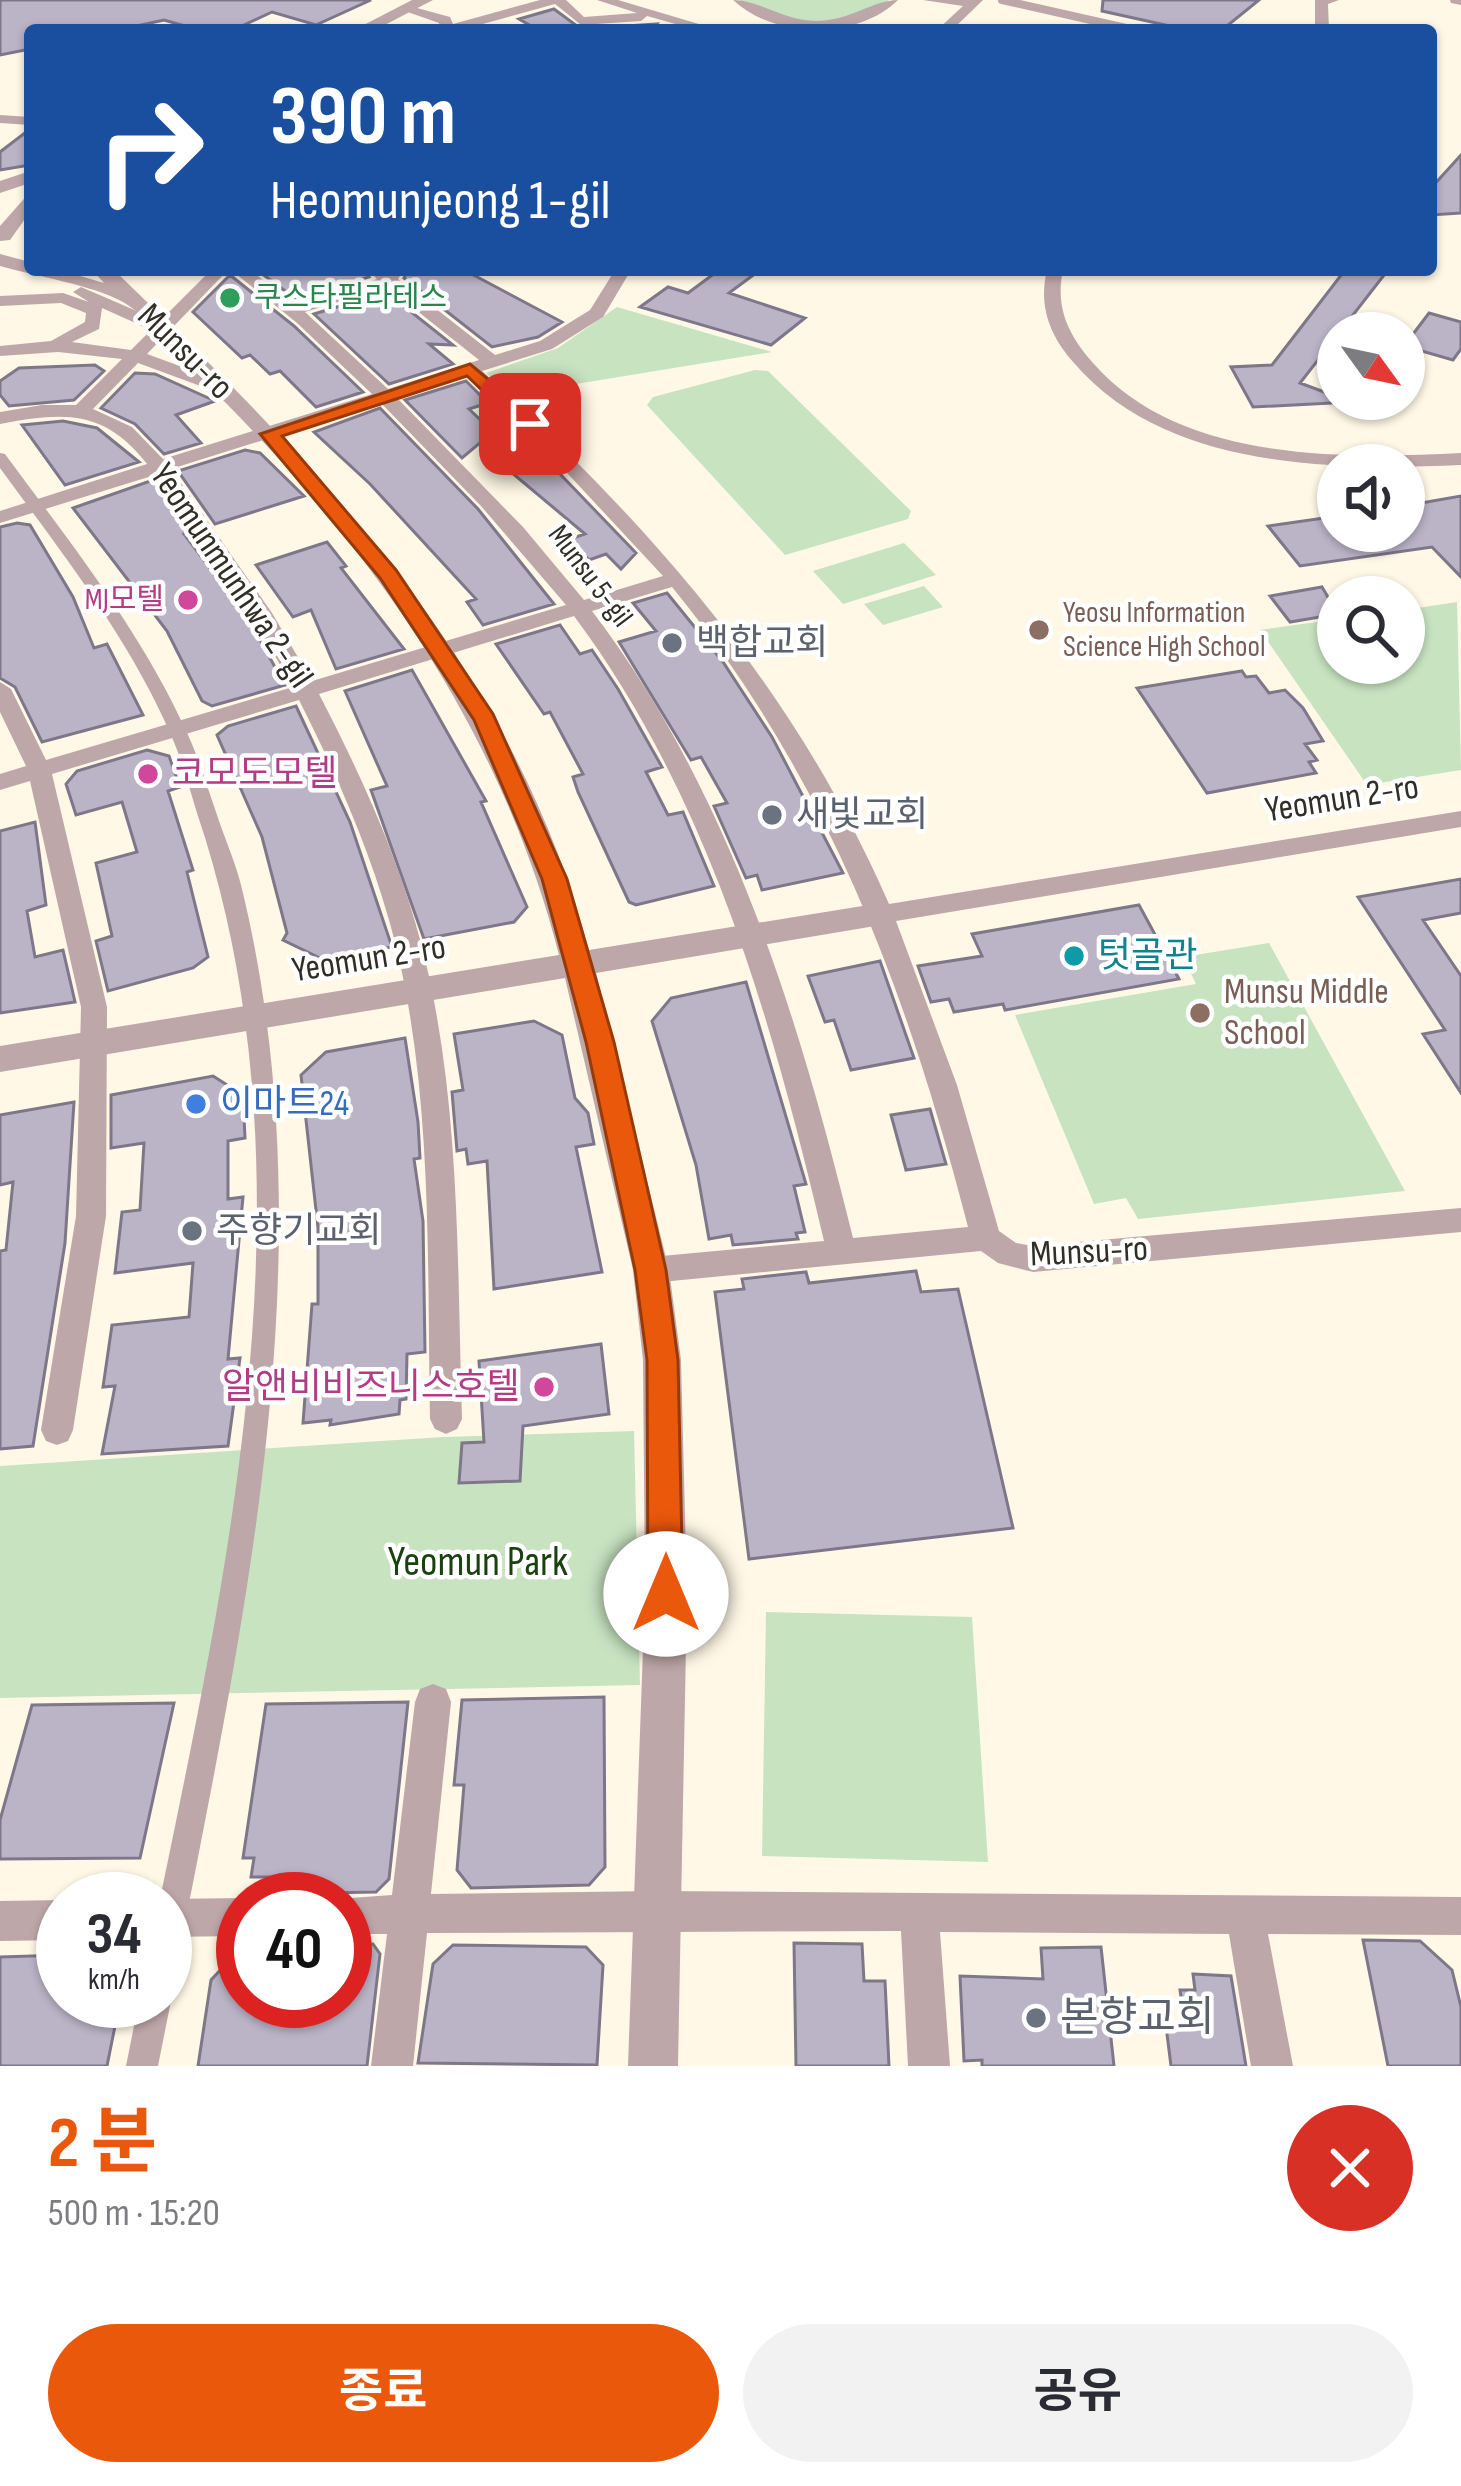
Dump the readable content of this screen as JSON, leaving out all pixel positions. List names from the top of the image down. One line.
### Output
{"streets":{"street":["Munsu-ro","Yeomunmunhwa 2-gil","Munsu 5-gil","Yeomun 2-ro"]},"crossings":[["Munsu-ro","Yeomun 2-ro"],["Yeomunmunhwa 2-gil","Yeomun 2-ro"],["Munsu 5-gil","Yeomun 2-ro"]],"parks":["Yeomun Park"],"places":["쿠스타필라테스","MJ모텔","Yeosu Information Science High School","백합교회","코모도모텔","새빛교회","텃골관","Munsu Middle School","이마트24","주향기교회","알앤비비즈니스호텔","본향교회"],"north":"bottom right","page":{"turn":["390 m","Heomunjeong 1-gil"],"speed":"34 km/h","limit":"40","heading":["2 분","500 m · 15:20"],"buttons":["종료","공유"]}}
